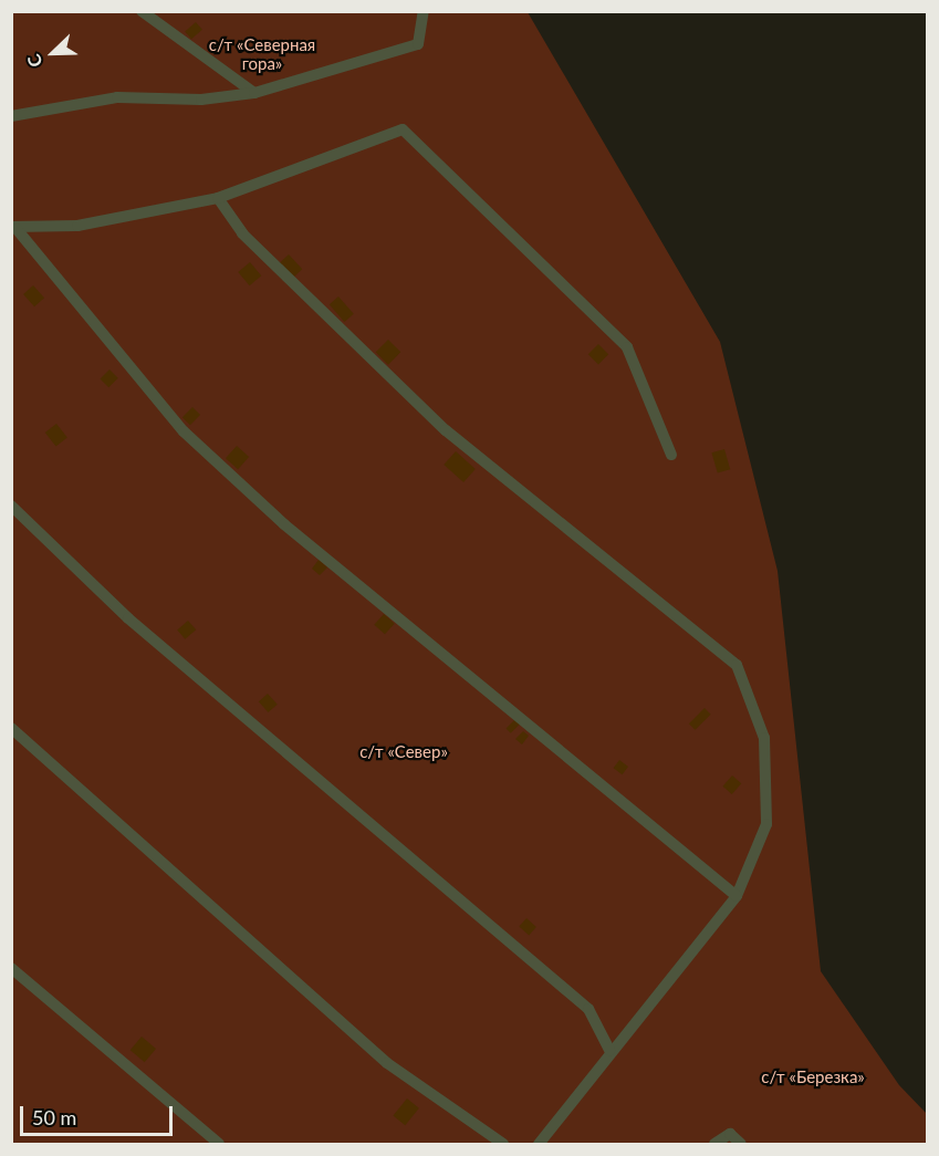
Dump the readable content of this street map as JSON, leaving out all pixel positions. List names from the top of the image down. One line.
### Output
{"parks":["с/т «Северная гора»","с/т «Север»","с/т «Березка»"],"scale_bar":"50 m","north":"bottom left"}
